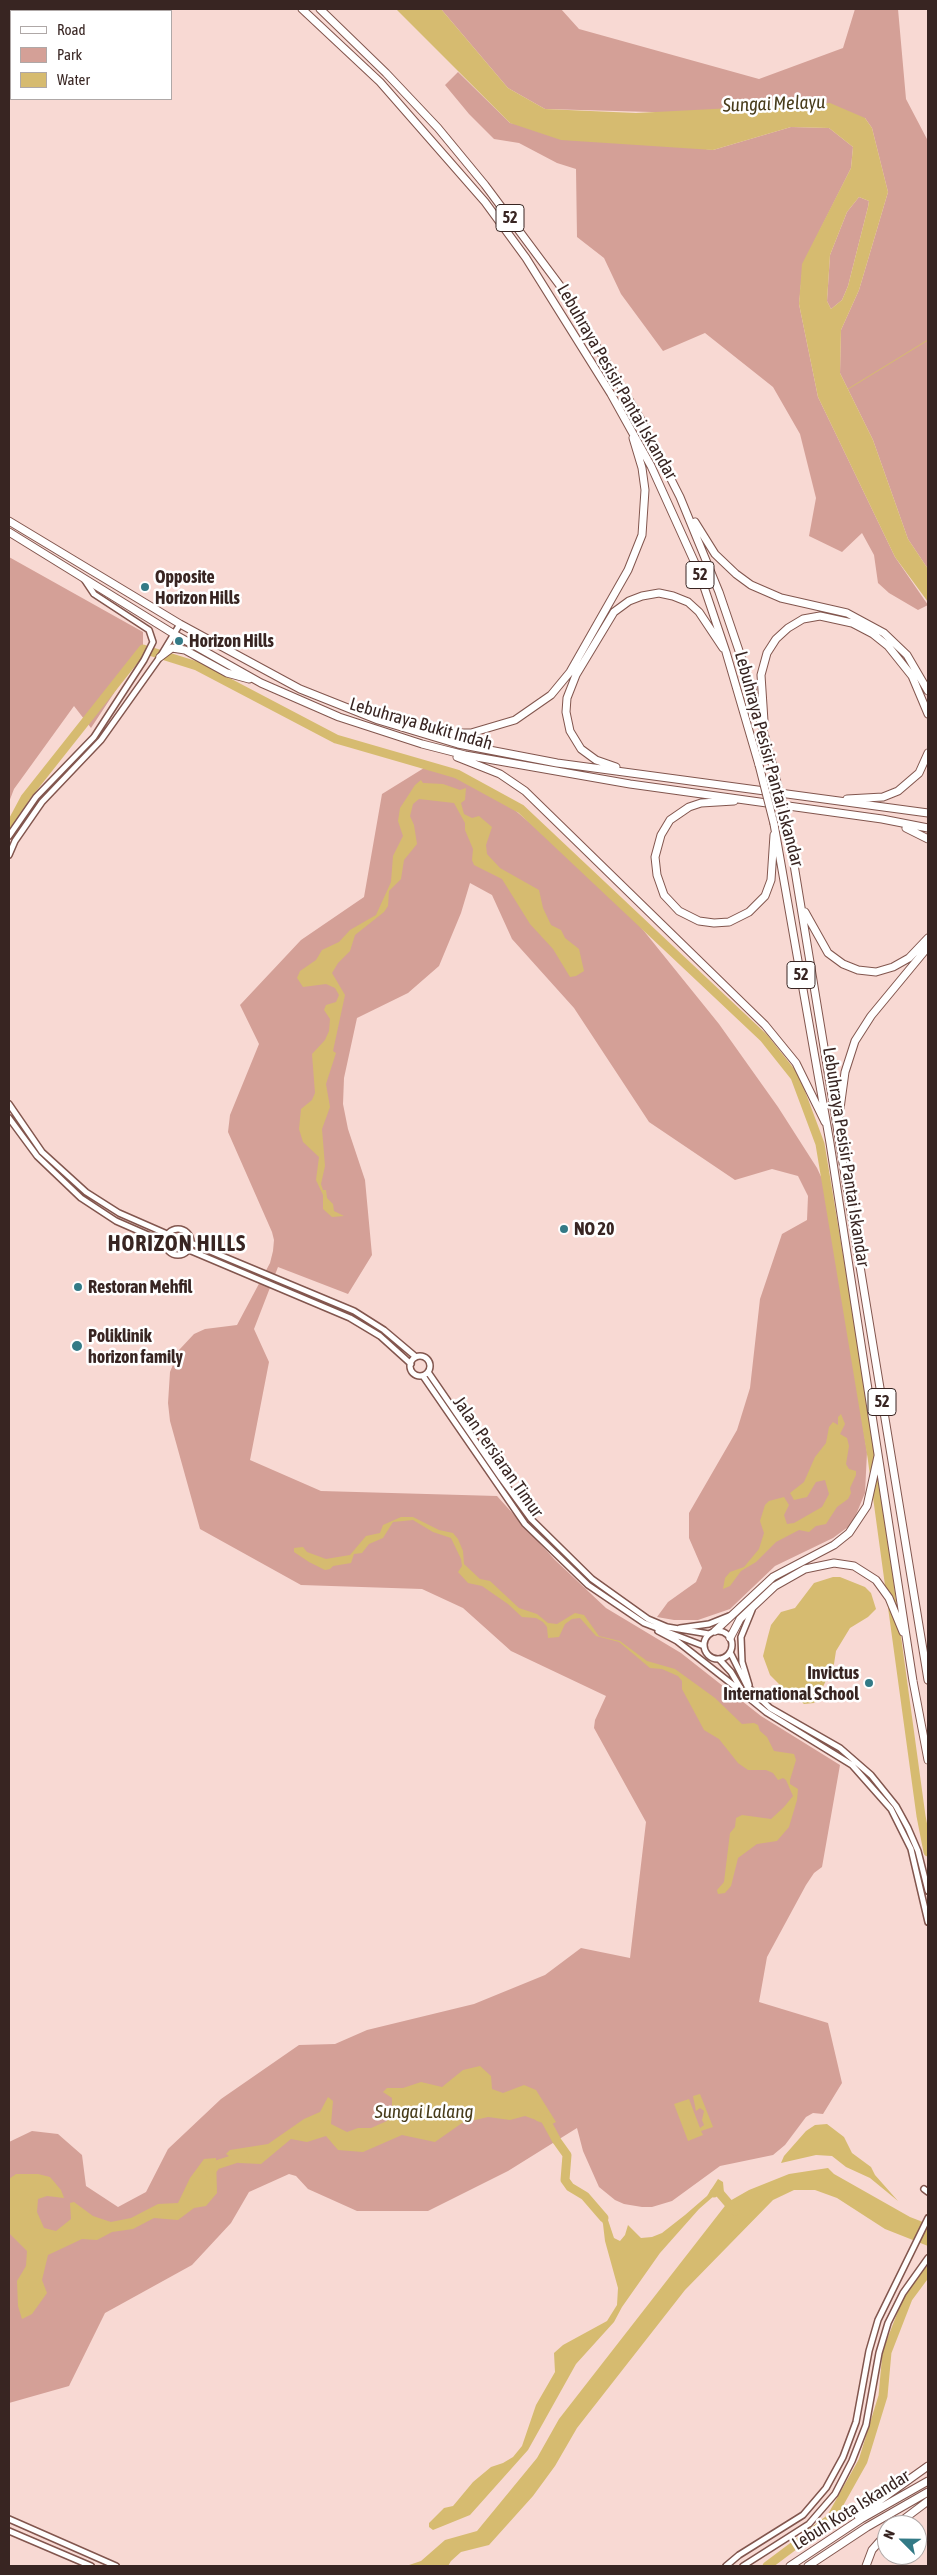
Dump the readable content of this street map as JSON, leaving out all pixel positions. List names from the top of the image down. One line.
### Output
{"streets":{"highway":["52","Lebuhraya Pesisir Pantai Iskandar","Lebuhraya Bukit Indah","Lebuh Kota Iskandar"],"street":["Jalan Persiaran Timur"]},"districts":["HORIZON HILLS"],"water":["Sungai Melayu","Sungai Lalang"],"places":["Opposite Horizon Hills","Horizon Hills","NO 20","Restoran Mehfil","Poliklinik horizon family","Invictus International School"],"legend":["Road","Park","Water"],"north":"top left"}
